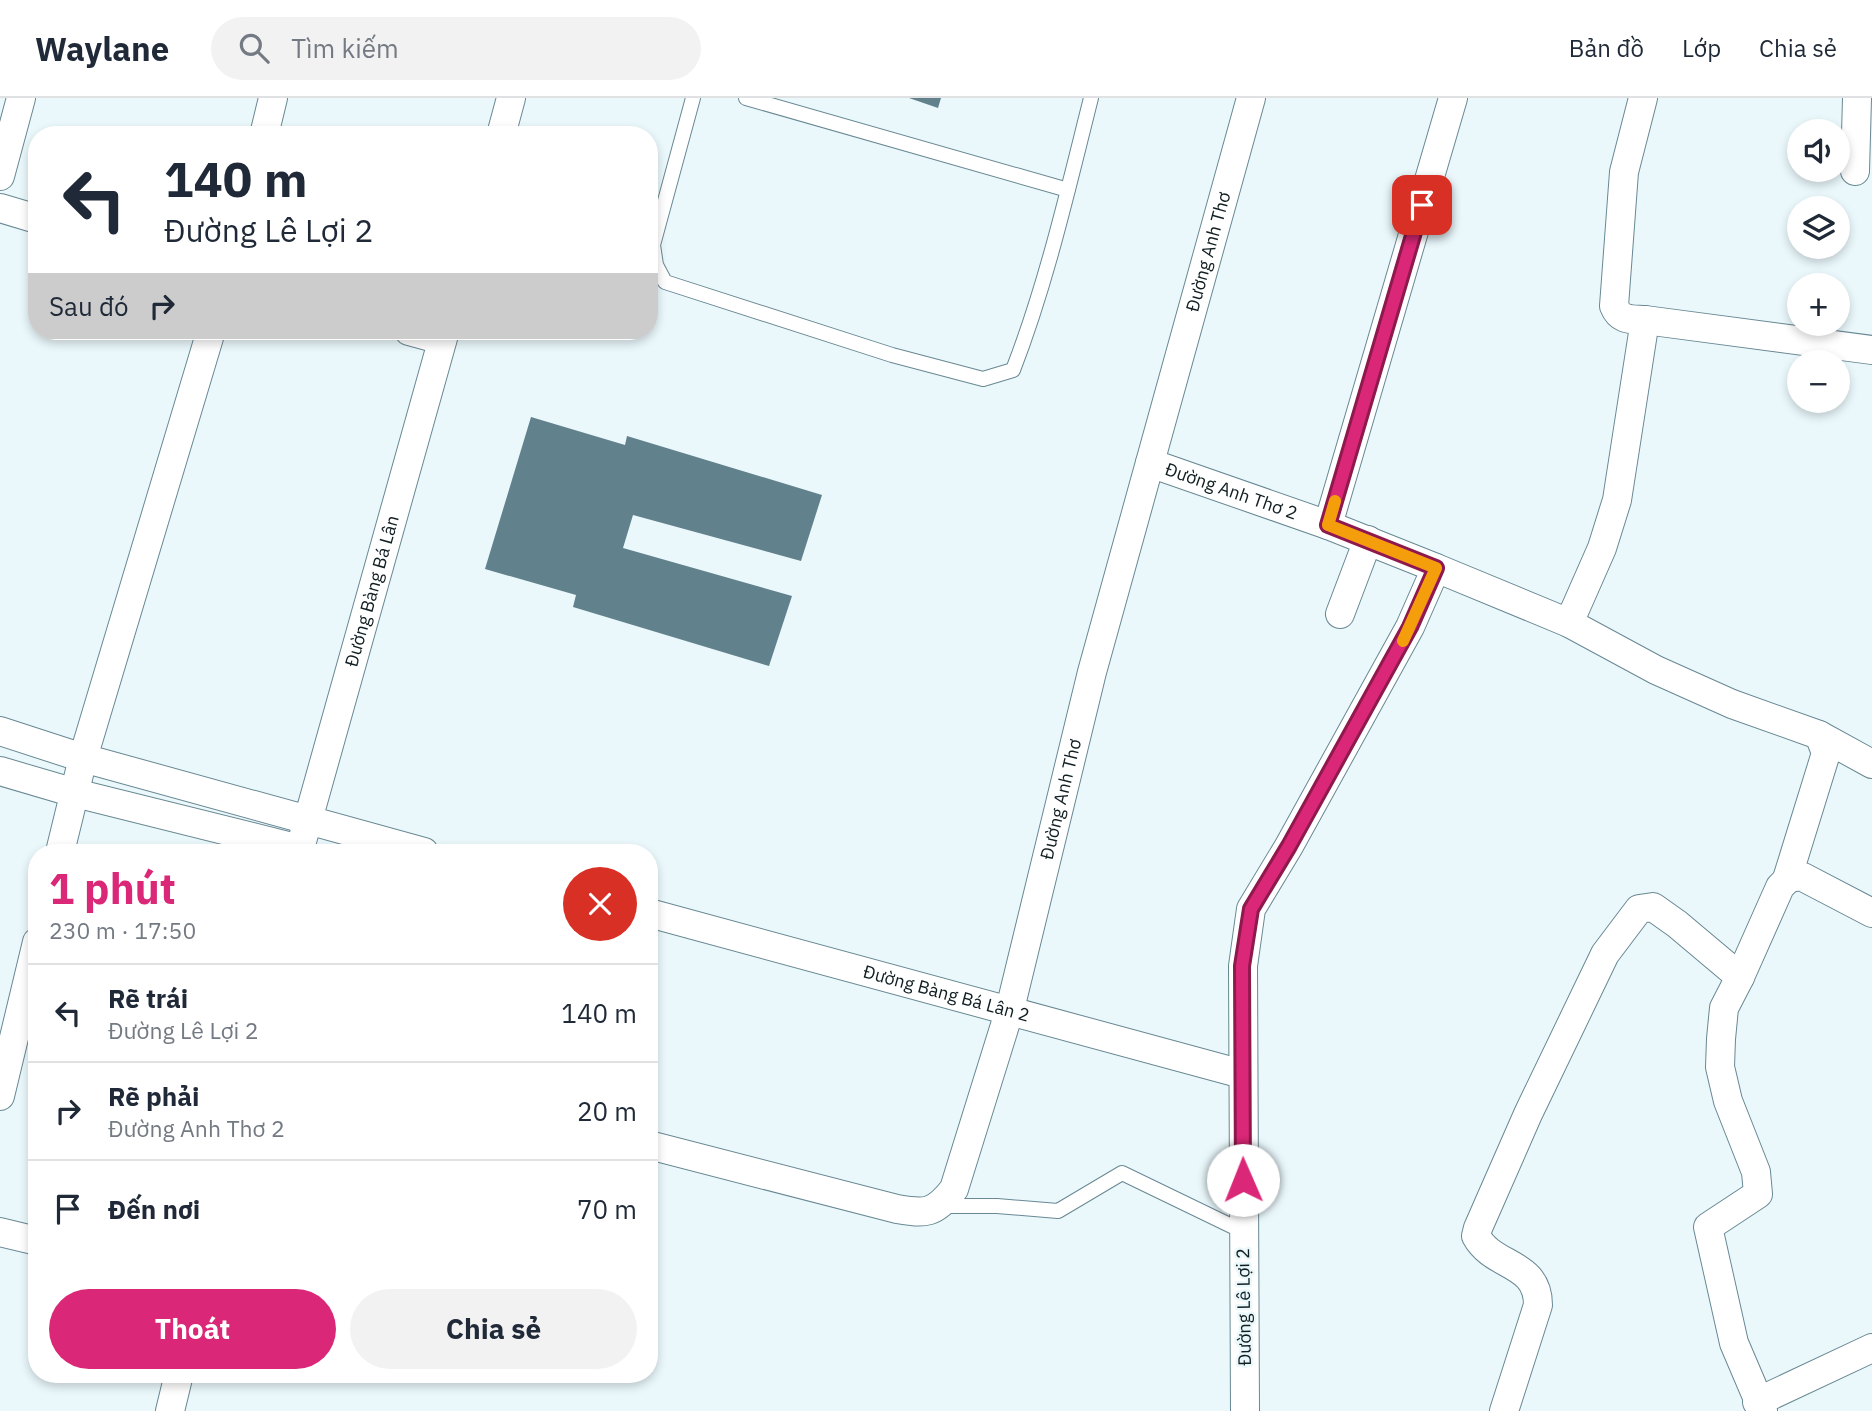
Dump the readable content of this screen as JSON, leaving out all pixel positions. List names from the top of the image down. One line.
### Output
{"streets":{"street":["Đường Anh Thơ","Đường Anh Thơ 2","Đường Bàng Bá Lân","Đường Bàng Bá Lân 2","Đường Lê Lợi 2"]},"crossings":[["Đường Anh Thơ","Đường Anh Thơ 2"],["Đường Anh Thơ","Đường Bàng Bá Lân 2"],["Đường Bàng Bá Lân 2","Đường Lê Lợi 2"]],"page":{"header":"Waylane","search":"Tìm kiếm","nav":["Bản đồ","Lớp","Chia sẻ"],"map_buttons":["+","−"],"turn":["140 m","Đường Lê Lợi 2"],"then":"Sau đó","heading":["1 phút","230 m · 17:50"],"list":[{"name":"Rẽ trái","note":"Đường Lê Lợi 2","value":"140 m"},{"name":"Rẽ phải","note":"Đường Anh Thơ 2","value":"20 m"},{"name":"Đến nơi","value":"70 m"}],"buttons":["Thoát","Chia sẻ"]}}
